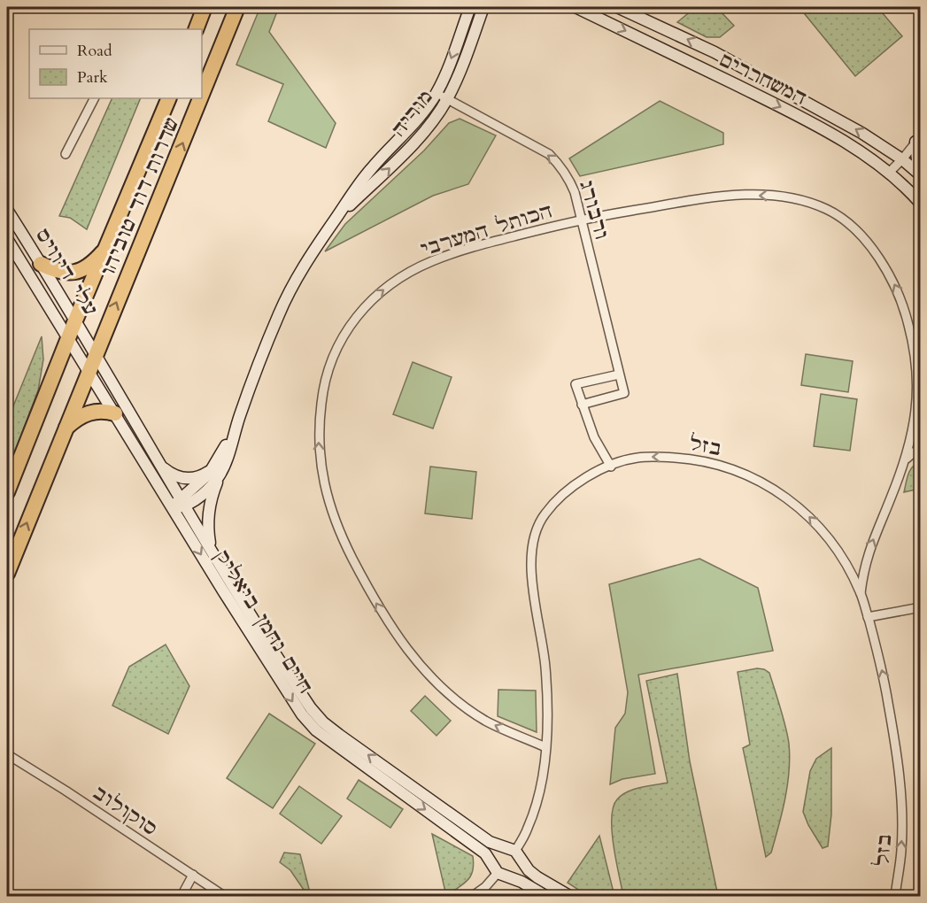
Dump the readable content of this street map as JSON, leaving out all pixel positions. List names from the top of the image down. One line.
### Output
{"streets":{"highway":["שדרות דוד טוביהו"],"street":["המשחררים","מוריה","ורבורג","הכותל המערבי","עלי דיוויס","בזל","חיים נחמן ביאליק","סוקולוב"]},"crossings":[["מוריה","ורבורג"],["מוריה","חיים נחמן ביאליק"],["שדרות דוד טוביהו","עלי דיוויס"],["שדרות דוד טוביהו","חיים נחמן ביאליק"],["ורבורג","הכותל המערבי"],["הכותל המערבי","בזל"],["עלי דיוויס","חיים נחמן ביאליק"],["בזל","חיים נחמן ביאליק"]],"one_way":["ורבורג","בזל"],"legend":["Road","Park"]}
